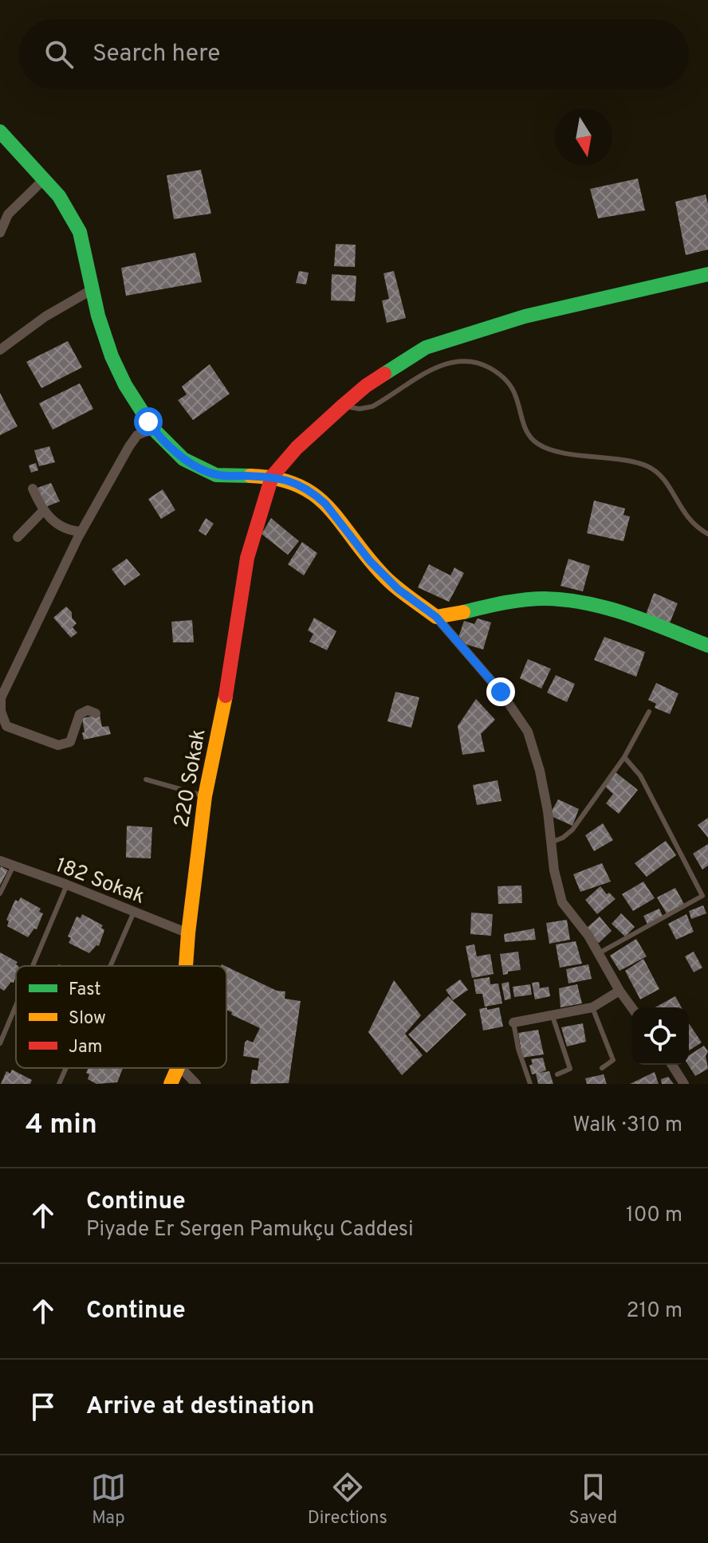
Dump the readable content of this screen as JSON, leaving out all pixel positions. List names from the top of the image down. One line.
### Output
{"streets":{"street":["220 Sokak","182 Sokak"]},"crossings":[["220 Sokak","182 Sokak"]],"legend":["Fast","Slow","Jam"],"north":"bottom","page":{"search":"Search here","heading":["4 min","Walk · 310 m"],"list":[["Continue","Piyade Er Sergen Pamukçu Caddesi","100 m"],["Continue","210 m"],"Arrive at destination"],"nav":["Map","Directions","Saved"]}}
